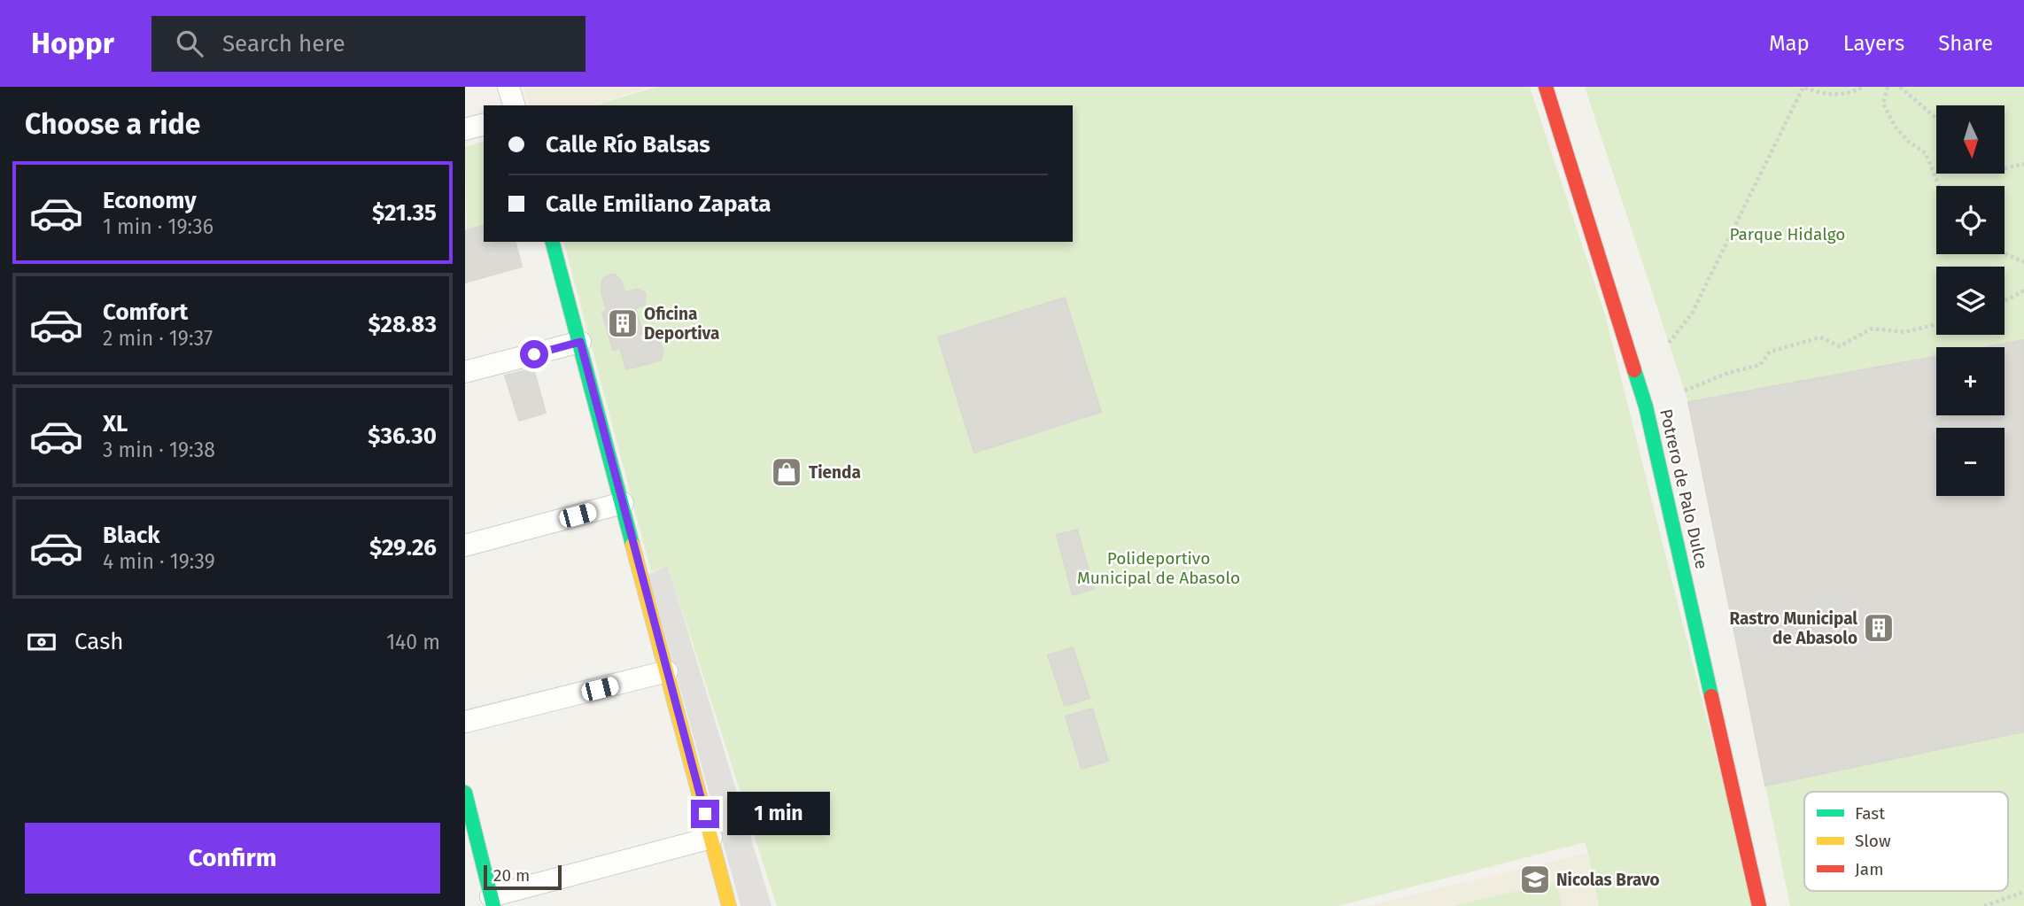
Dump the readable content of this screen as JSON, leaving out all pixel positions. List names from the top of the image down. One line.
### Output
{"streets":{"street":["Potrero de Palo Dulce"]},"parks":["Parque Hidalgo","Polideportivo Municipal de Abasolo"],"places":{"building":["Oficina Deportiva","Rastro Municipal de Abasolo"],"shop":["Tienda"],"school or university":["Nicolas Bravo"]},"legend":["Fast","Slow","Jam"],"scale_bar":"20 m","north":"bottom","page":{"header":"Hoppr","search":"Search here","nav":["Map","Layers","Share"],"heading":"Choose a ride","map_buttons":["+","−"],"banner":["Calle Río Balsas","Calle Emiliano Zapata"],"list":[{"name":"Economy","note":"1 min · 19:36","value":"$21.35"},{"name":"Comfort","note":"2 min · 19:37","value":"$28.83"},{"name":"XL","note":"3 min · 19:38","value":"$36.30"},{"name":"Black","note":"4 min · 19:39","value":"$29.26"}],"pay":["Cash","140 m"],"bubble":"1 min","buttons":"Confirm","scale":"20 m"}}
